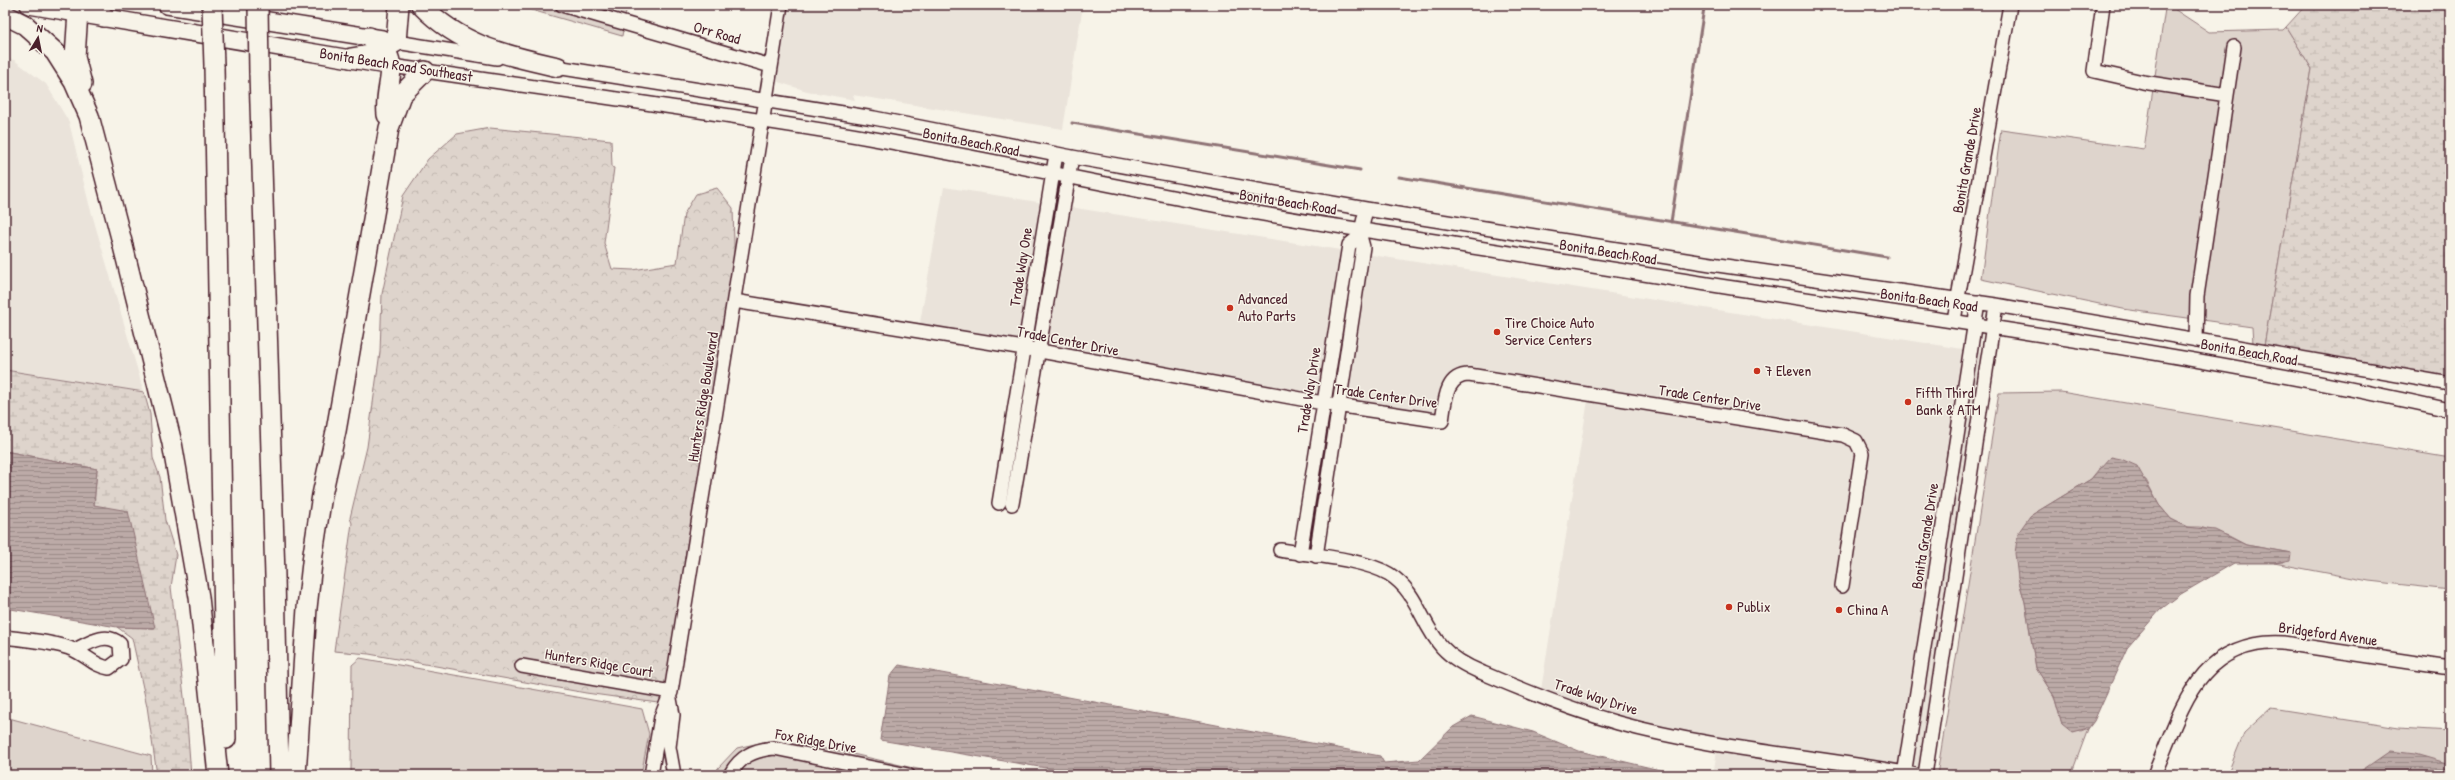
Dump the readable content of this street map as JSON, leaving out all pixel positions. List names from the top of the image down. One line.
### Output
{"streets":{"main road":["Bonita Beach Road Southeast"],"street":["Orr Road","Bonita Beach Road","Bonita Grande Drive","Trade Way One","Trade Center Drive","Trade Way Drive","Hunters Ridge Boulevard","Bridgeford Avenue","Hunters Ridge Court","Fox Ridge Drive"]},"crossings":[["Orr Road","Hunters Ridge Boulevard"],["Bonita Beach Road Southeast","Bonita Beach Road"],["Bonita Beach Road Southeast","Hunters Ridge Boulevard"],["Bonita Beach Road","Bonita Grande Drive"],["Bonita Beach Road","Trade Way One"],["Bonita Beach Road","Trade Way Drive"],["Bonita Beach Road","Hunters Ridge Boulevard"],["Bonita Grande Drive","Trade Way Drive"],["Trade Way One","Trade Center Drive"],["Trade Center Drive","Trade Way Drive"],["Trade Center Drive","Hunters Ridge Boulevard"],["Hunters Ridge Boulevard","Hunters Ridge Court"]],"places":["Advanced Auto Parts","Tire Choice Auto Service Centers","7 Eleven","Fifth Third Bank & ATM","Publix","China A"],"north":"top"}
